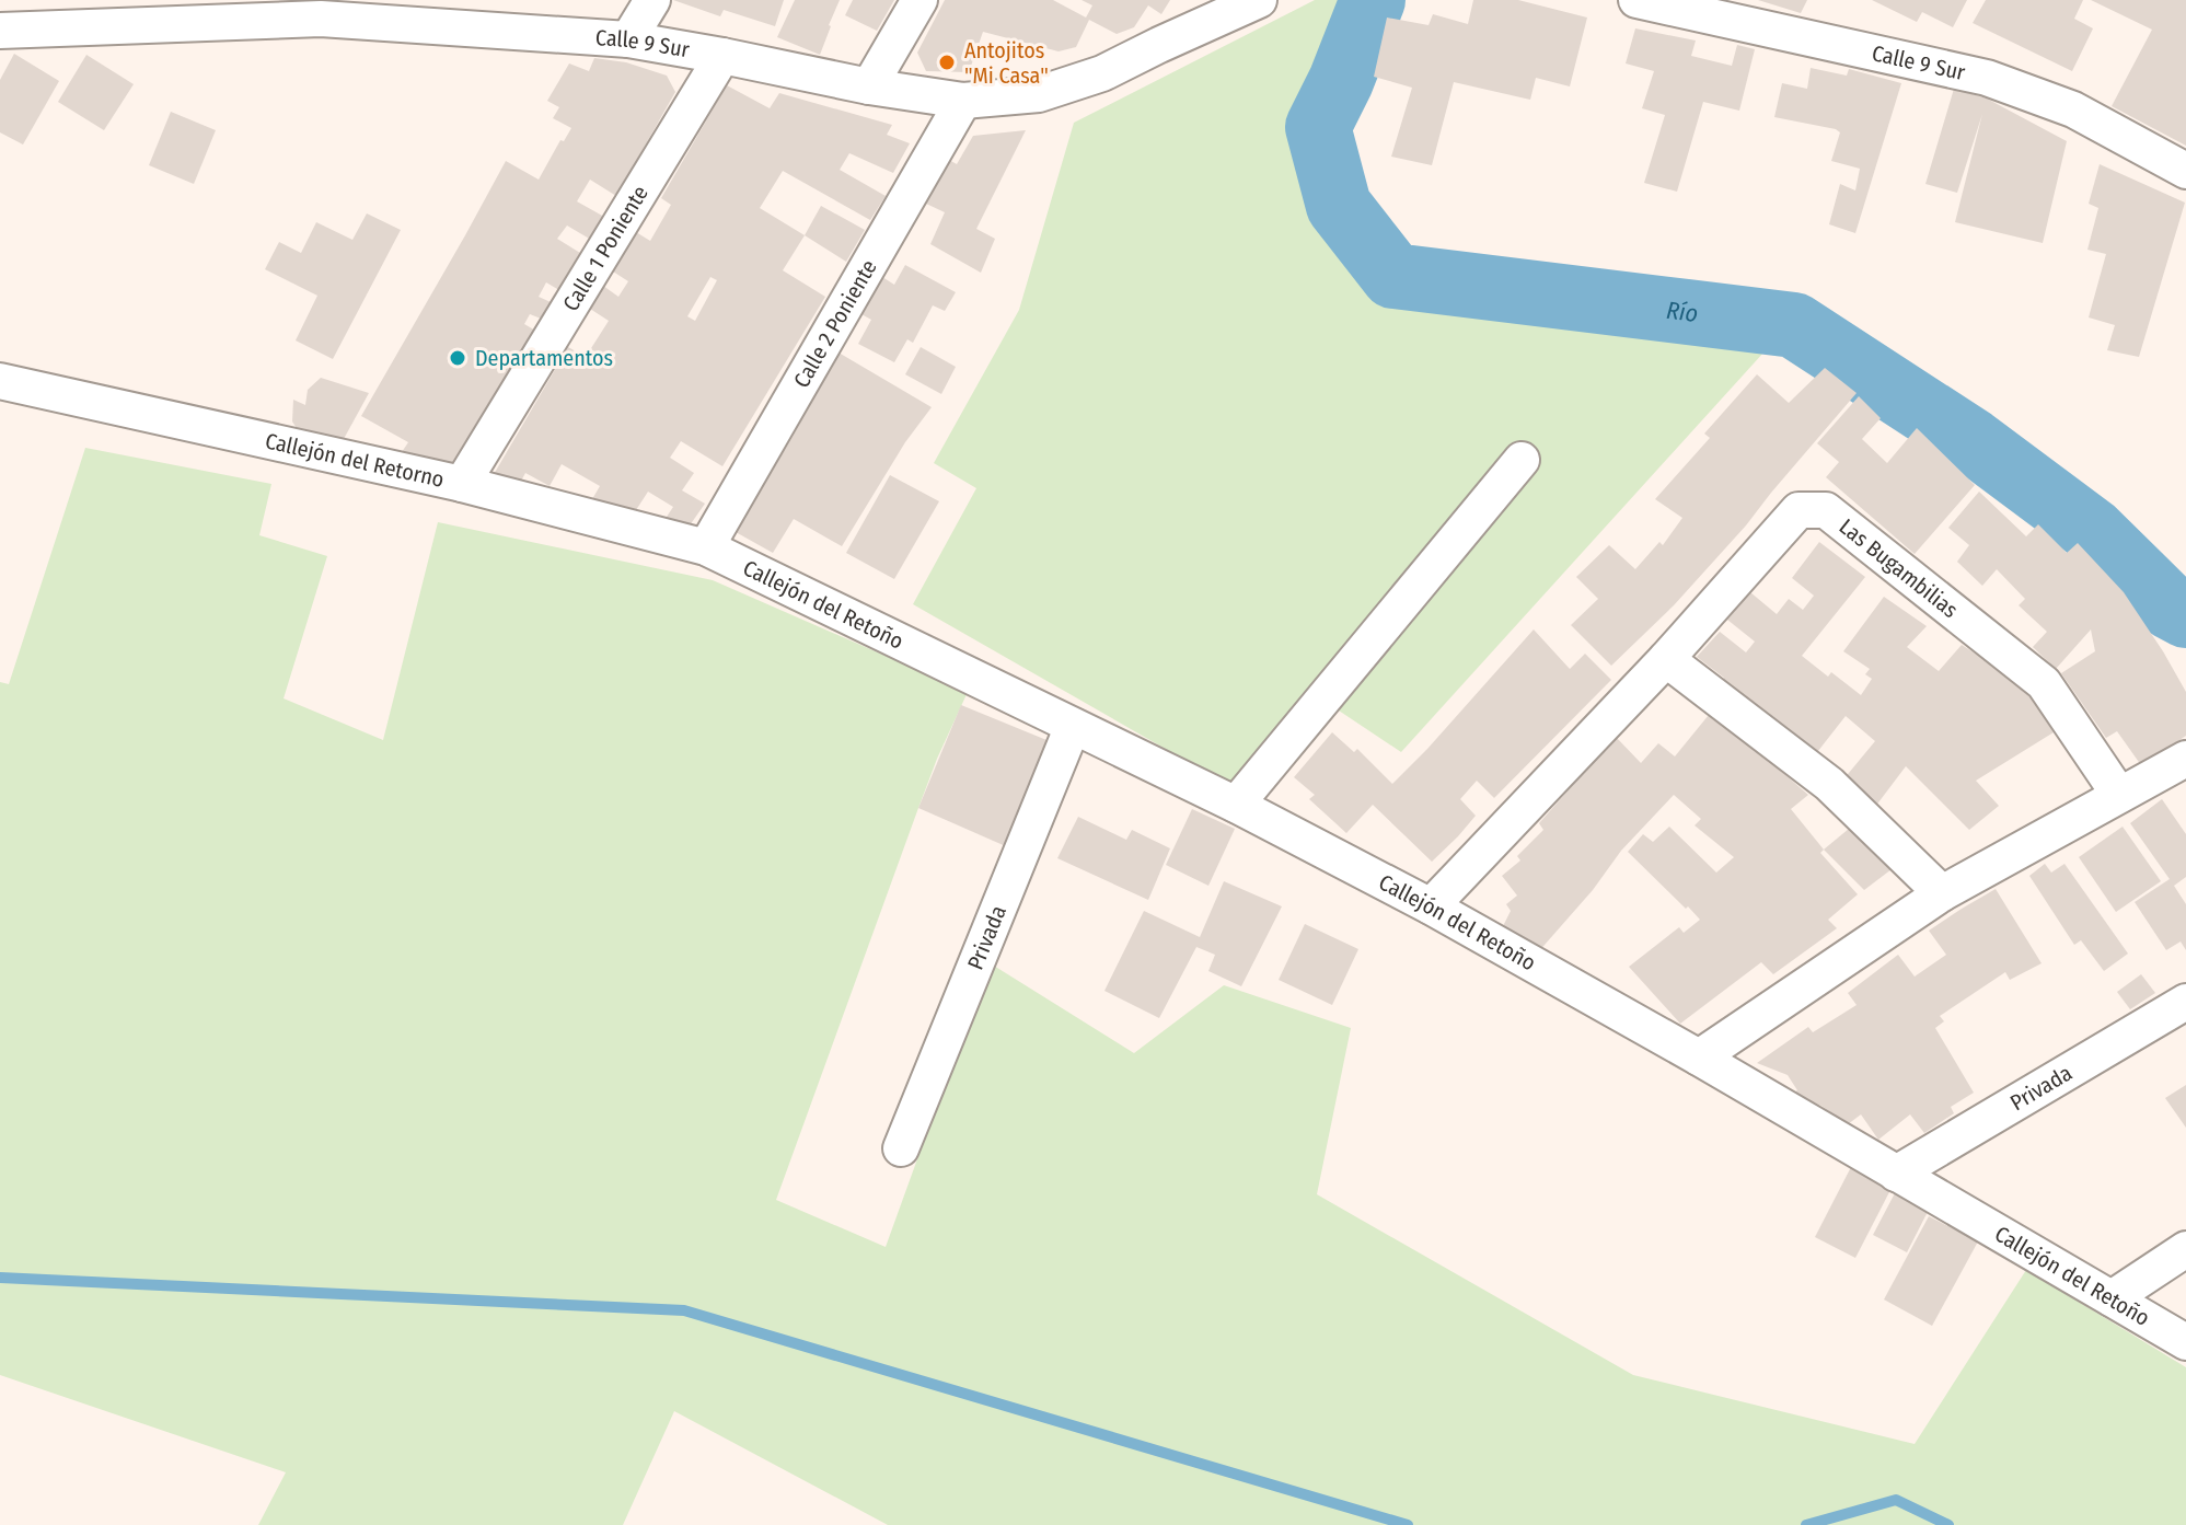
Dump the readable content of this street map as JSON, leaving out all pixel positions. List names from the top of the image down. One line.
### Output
{"streets":{"street":["Calle 9 Sur","Calle 1 Poniente","Calle 2 Poniente","Callejón del Retorno","Las Bugambilias","Callejón del Retoño","Privada"]},"crossings":[["Calle 9 Sur","Calle 1 Poniente"],["Calle 9 Sur","Calle 2 Poniente"],["Calle 1 Poniente","Callejón del Retorno"],["Calle 2 Poniente","Callejón del Retorno"],["Calle 2 Poniente","Callejón del Retoño"],["Callejón del Retorno","Callejón del Retoño"],["Las Bugambilias","Callejón del Retoño"],["Callejón del Retoño","Privada"]],"water":["Río"],"places":["Antojitos \"Mi Casa\"","Departamentos"]}
